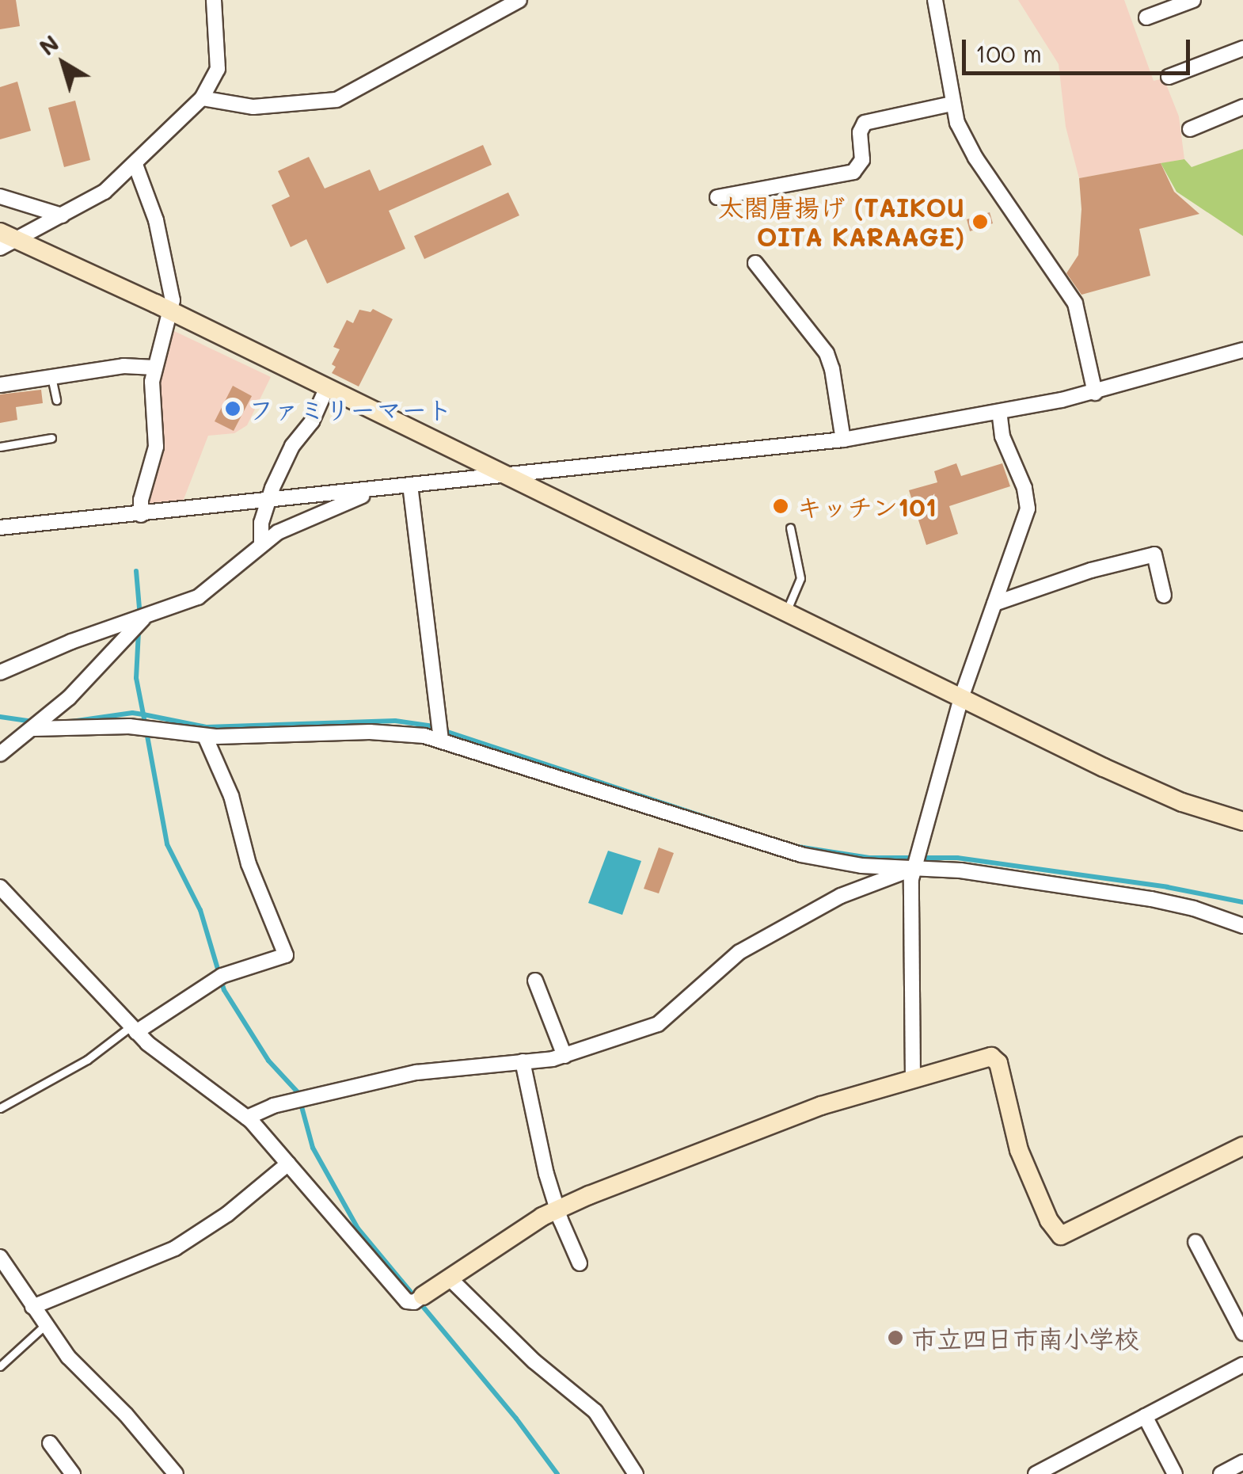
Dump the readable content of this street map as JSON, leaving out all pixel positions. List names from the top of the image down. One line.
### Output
{"places":["太閤唐揚げ (TAIKOU OITA KARAAGE)","ファミリーマート","キッチン101","市立四日市南小学校"],"scale_bar":"100 m","north":"top left"}
